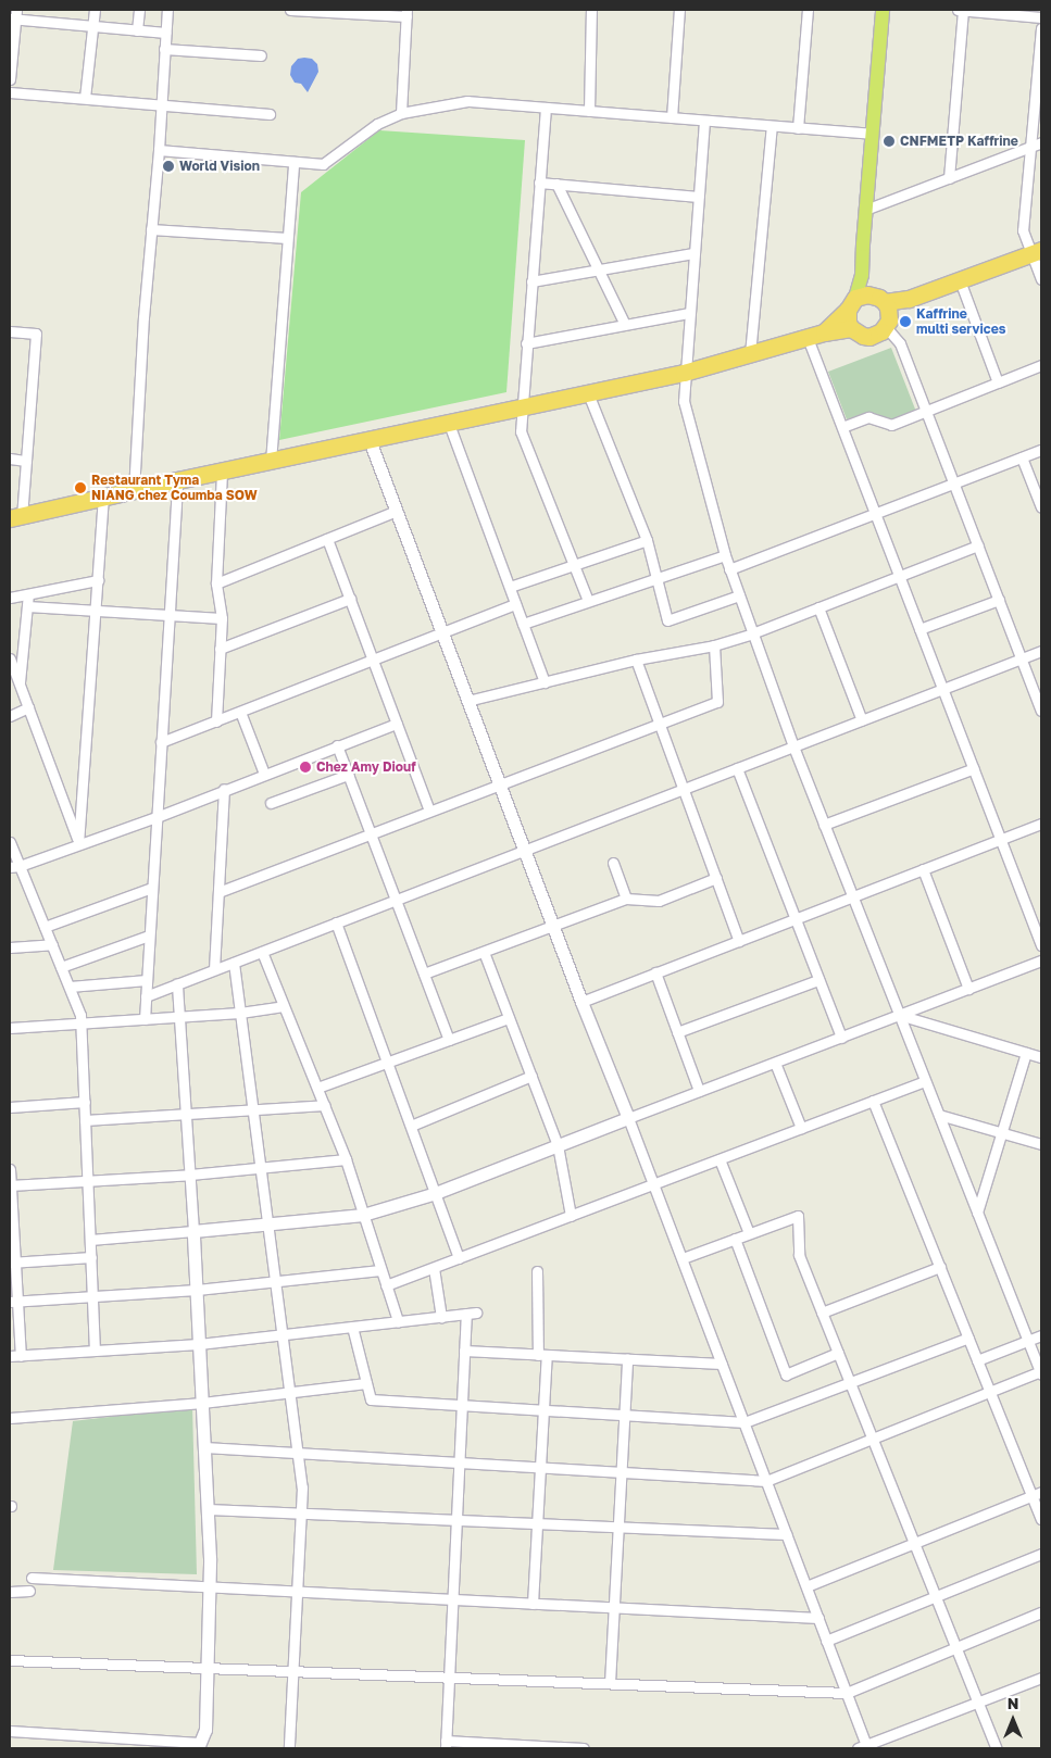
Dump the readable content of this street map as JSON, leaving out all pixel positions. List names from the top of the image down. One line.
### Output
{"places":["CNFMETP Kaffrine","World Vision","Kaffrine multi services","Restaurant Tyma NIANG chez Coumba SOW","Chez Amy Diouf"],"north":"top"}
